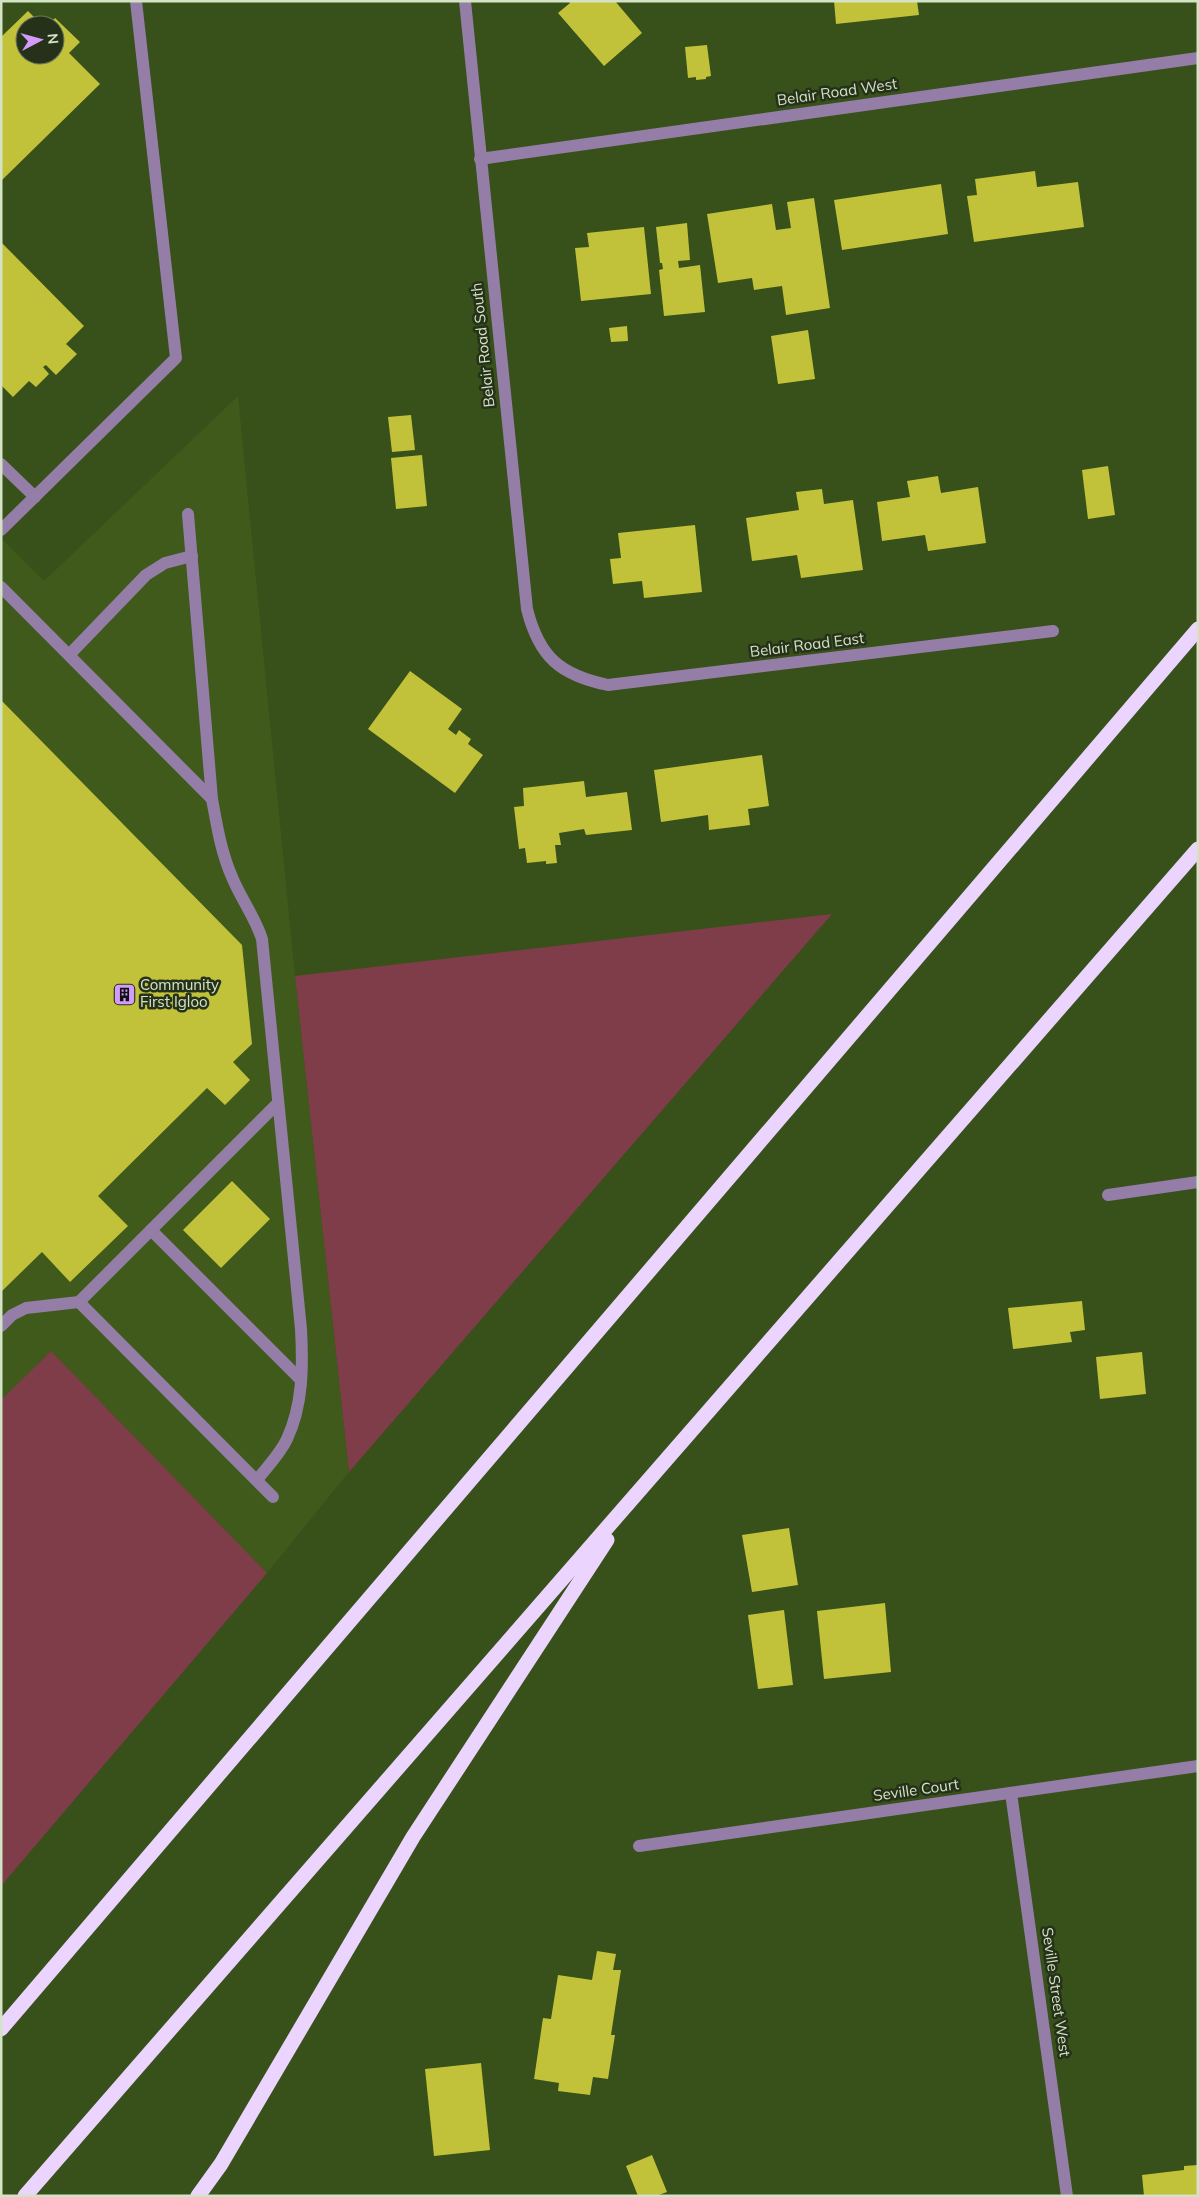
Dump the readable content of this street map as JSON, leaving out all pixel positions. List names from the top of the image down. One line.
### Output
{"streets":{"street":["Belair Road West","Belair Road South","Belair Road East","Seville Court","Seville Street West"]},"crossings":[["Belair Road West","Belair Road South"],["Belair Road South","Belair Road East"],["Seville Court","Seville Street West"]],"places":{"building":["Community First Igloo"]},"north":"right"}
